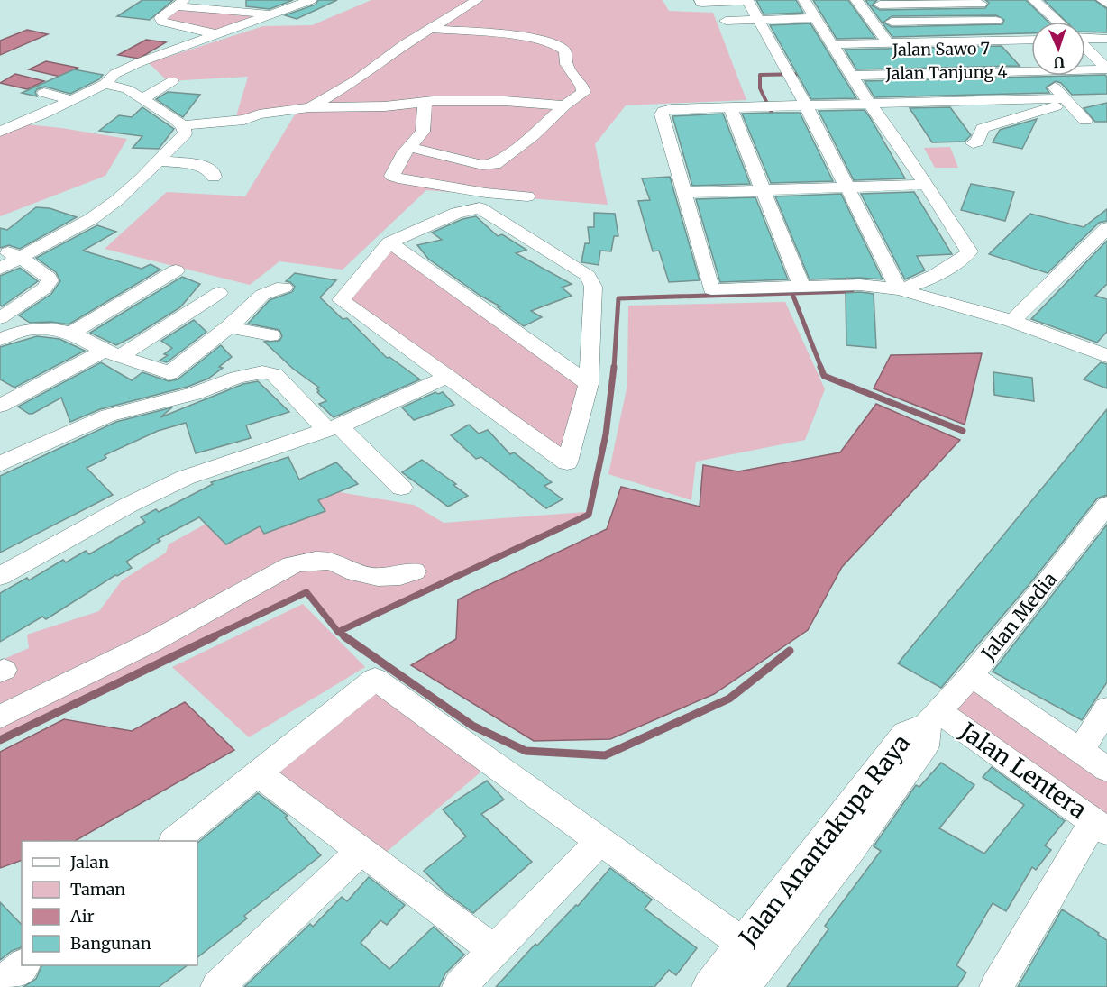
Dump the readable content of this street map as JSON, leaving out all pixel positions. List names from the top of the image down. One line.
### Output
{"streets":{"street":["Jalan Tanjung 4","Jalan Media","Jalan Lentera","Jalan Anantakupa Raya"]},"crossings":[["Jalan Media","Jalan Lentera"],["Jalan Media","Jalan Anantakupa Raya"],["Jalan Lentera","Jalan Anantakupa Raya"]],"legend":["Jalan","Taman","Air","Bangunan"],"north":"bottom"}
